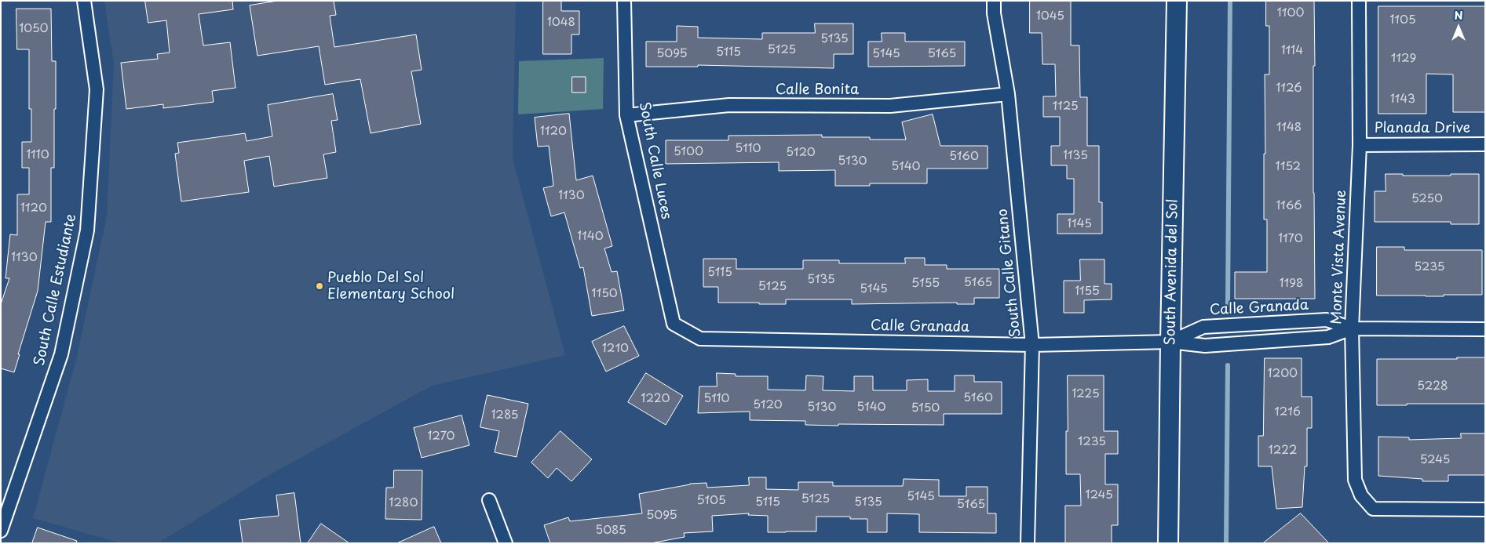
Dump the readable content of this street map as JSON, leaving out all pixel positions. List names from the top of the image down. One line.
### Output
{"streets":{"street":["Calle Bonita","Planada Drive","South Calle Luces","Monte Vista Avenue","South Avenida del Sol","South Calle Gitano","South Calle Estudiante","Calle Granada"]},"crossings":[["Calle Bonita","South Calle Luces"],["Calle Bonita","South Calle Gitano"],["Planada Drive","Monte Vista Avenue"],["South Calle Luces","Calle Granada"],["Monte Vista Avenue","Calle Granada"],["South Avenida del Sol","Calle Granada"],["South Calle Gitano","Calle Granada"]],"places":["Pueblo Del Sol Elementary School"],"house_numbers":["1100","1045","1105","1048","1050","5135","5125","1114","5115","5095","5145","5165","1129","1126","1143","1125","1148","1120","5110","5100","5120","1110","1135","5160","5130","5140","1152","1130","5250","1166","1120","1145","1140","1170","1130","5235","5115","5135","5165","5155","1198","5125","5145","1155","1150","1210","1200","5228","1225","5160","1220","5110","5120","5130","5140","5150","1216","1285","1270","1235","1222","5245","1245","5145","5125","5105","5115","5135","1280","5165","5095","5085"],"north":"top"}
